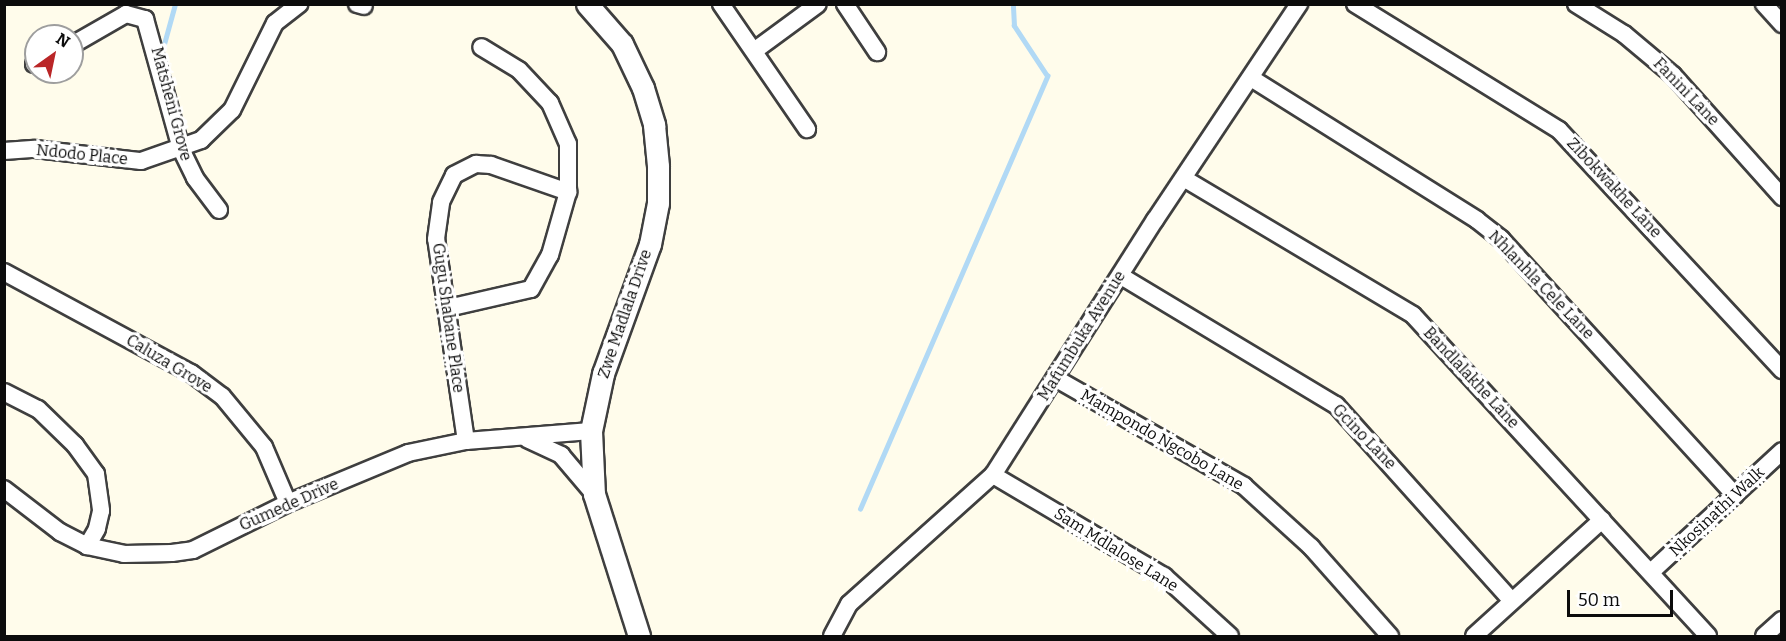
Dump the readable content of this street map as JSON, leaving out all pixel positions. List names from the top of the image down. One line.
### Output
{"streets":{"street":["Fanini Lane","Matsheni Grove","Ndodo Place","Zibokwakhe Lane","Nhlanhla Cele Lane","Zwe Madlala Drive","Gugu Shabane Place","Mafumbuka Avenue","Caluza Grove","Bandlalakhe Lane","Gcino Lane","Mampondo Ngcobo Lane","Gumede Drive","Nkosinathi Walk","Sam Mdlalose Lane"]},"crossings":[["Matsheni Grove","Ndodo Place"],["Nhlanhla Cele Lane","Mafumbuka Avenue"],["Nhlanhla Cele Lane","Nkosinathi Walk"],["Zwe Madlala Drive","Gumede Drive"],["Gugu Shabane Place","Gumede Drive"],["Mafumbuka Avenue","Bandlalakhe Lane"],["Mafumbuka Avenue","Gcino Lane"],["Mafumbuka Avenue","Mampondo Ngcobo Lane"],["Mafumbuka Avenue","Sam Mdlalose Lane"],["Caluza Grove","Gumede Drive"],["Bandlalakhe Lane","Nkosinathi Walk"]],"scale_bar":"50 m","north":"top right"}
